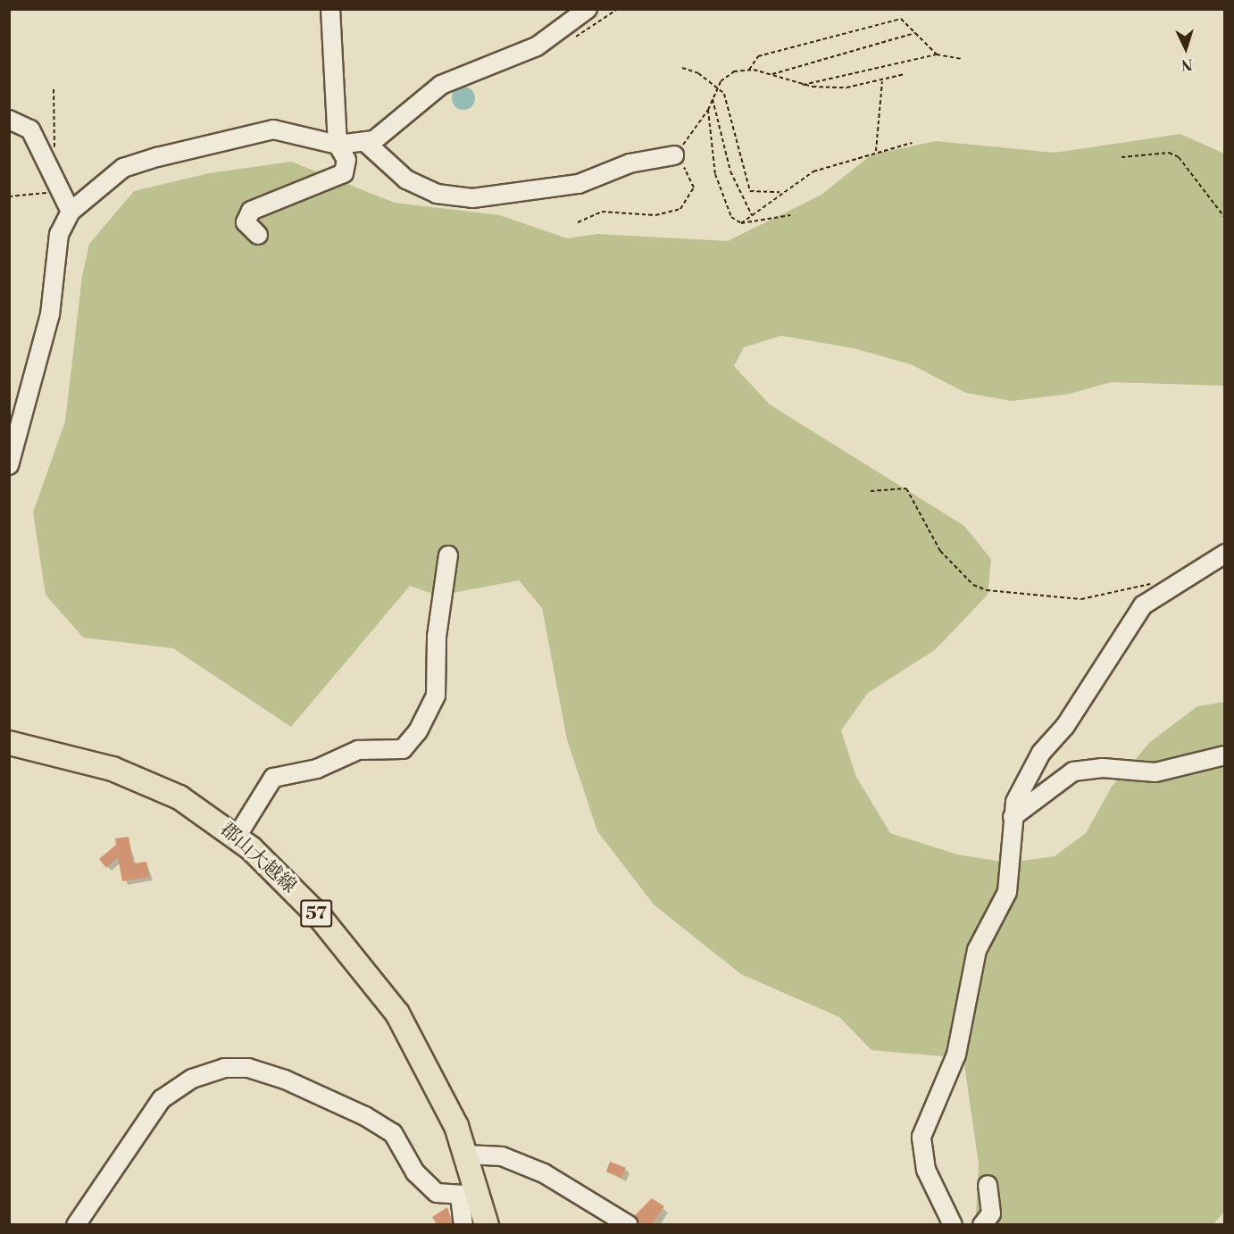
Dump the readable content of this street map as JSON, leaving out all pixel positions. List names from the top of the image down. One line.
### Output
{"streets":{"main road":["郡山大越線","57"]},"north":"bottom"}
